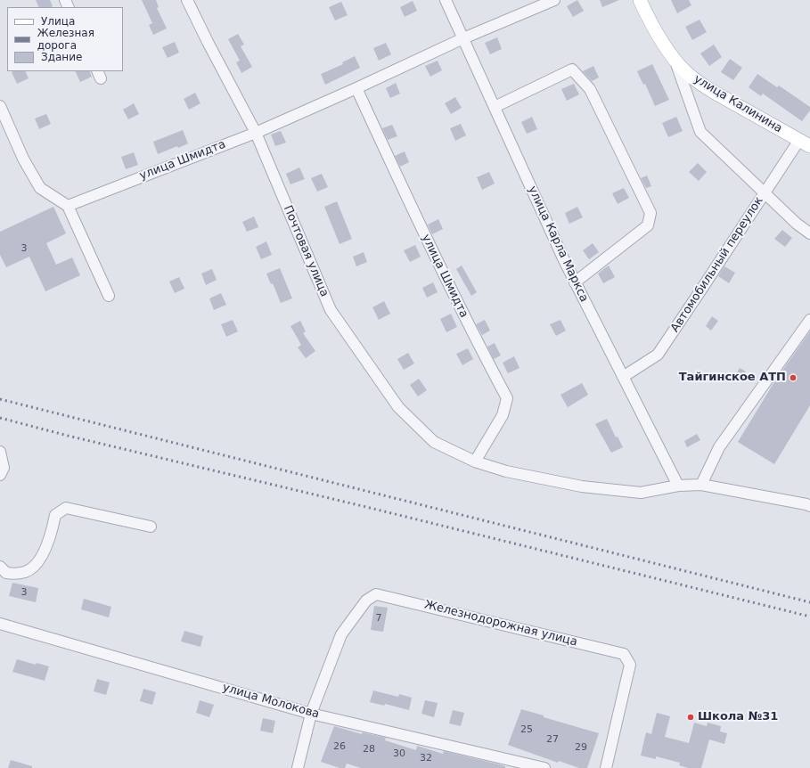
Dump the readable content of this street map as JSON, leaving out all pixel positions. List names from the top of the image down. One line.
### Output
{"streets":{"main road":["улица Калинина"],"street":["улица Шмидта","улица Карла Маркса","Почтовая улица","Автомобильный переулок","Железнодорожная улица","улица Молокова"]},"crossings":[["улица Калинина","Автомобильный переулок"],["улица Шмидта","улица Карла Маркса"],["улица Шмидта","Почтовая улица"],["улица Карла Маркса","Почтовая улица"],["улица Карла Маркса","Автомобильный переулок"],["Железнодорожная улица","улица Молокова"]],"places":["Тайгинское АТП","Школа №31"],"house_numbers":["3","3","7","25","27","26","29","28","30","32"],"legend":["Улица","Железная дорога","Здание"]}
